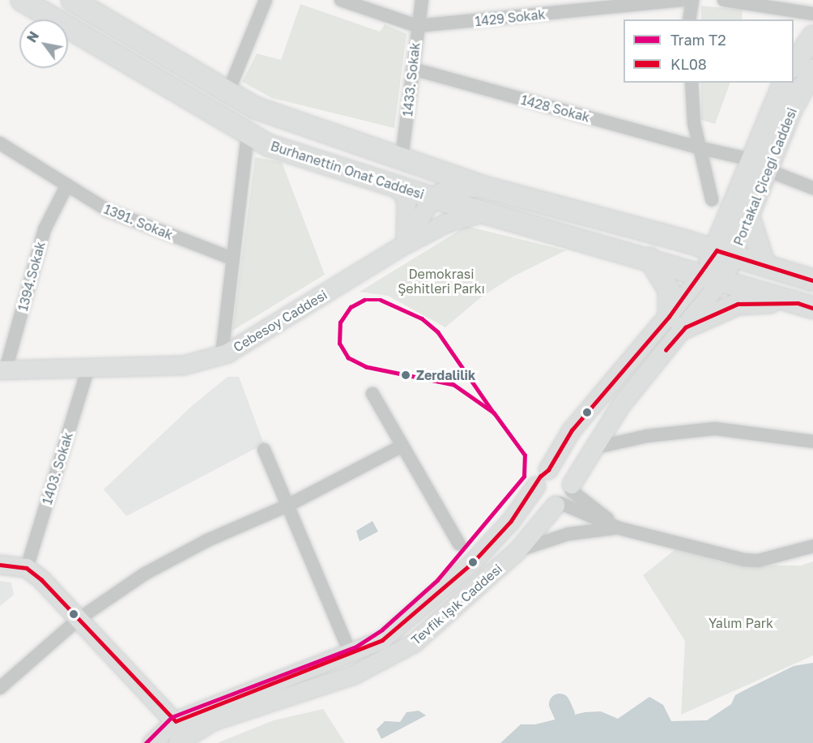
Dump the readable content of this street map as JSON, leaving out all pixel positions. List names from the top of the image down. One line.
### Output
{"streets":{"main road":["Burhanettin Onat Caddesi","Portakal Çiceği Caddesi"],"street":["1429 Sokak","1433. Sokak","1428 Sokak","1391. Sokak","1394.Sokak","Cebesoy Caddesi","1403. Sokak","Tevfik Işık Caddesi"]},"crossings":[["1429 Sokak","1433. Sokak"],["1433. Sokak","1428 Sokak"],["1433. Sokak","Burhanettin Onat Caddesi"],["1428 Sokak","Portakal Çiceği Caddesi"],["Burhanettin Onat Caddesi","Portakal Çiceği Caddesi"],["Burhanettin Onat Caddesi","Cebesoy Caddesi"],["1391. Sokak","1394.Sokak"],["1394.Sokak","Cebesoy Caddesi"],["Cebesoy Caddesi","1403. Sokak"]],"parks":["Demokrasi Şehitleri Parkı","Yalım Park"],"places":["Zerdalilik"],"lines":["transit line KL08","tram line T2"],"legend":["Tram T2","KL08"],"north":"top left"}
